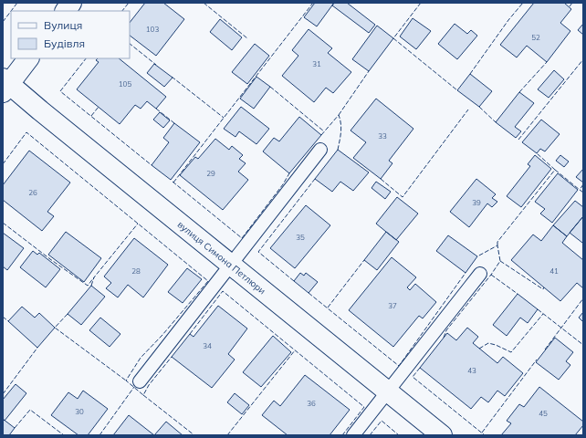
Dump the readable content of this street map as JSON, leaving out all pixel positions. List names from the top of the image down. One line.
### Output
{"streets":{"street":["вулиця Симона Петлюри"]},"house_numbers":["103","52","31","105","33","29","26","39","35","28","41","37","34","43","36","30","45"],"legend":["Вулиця","Будівля"]}
